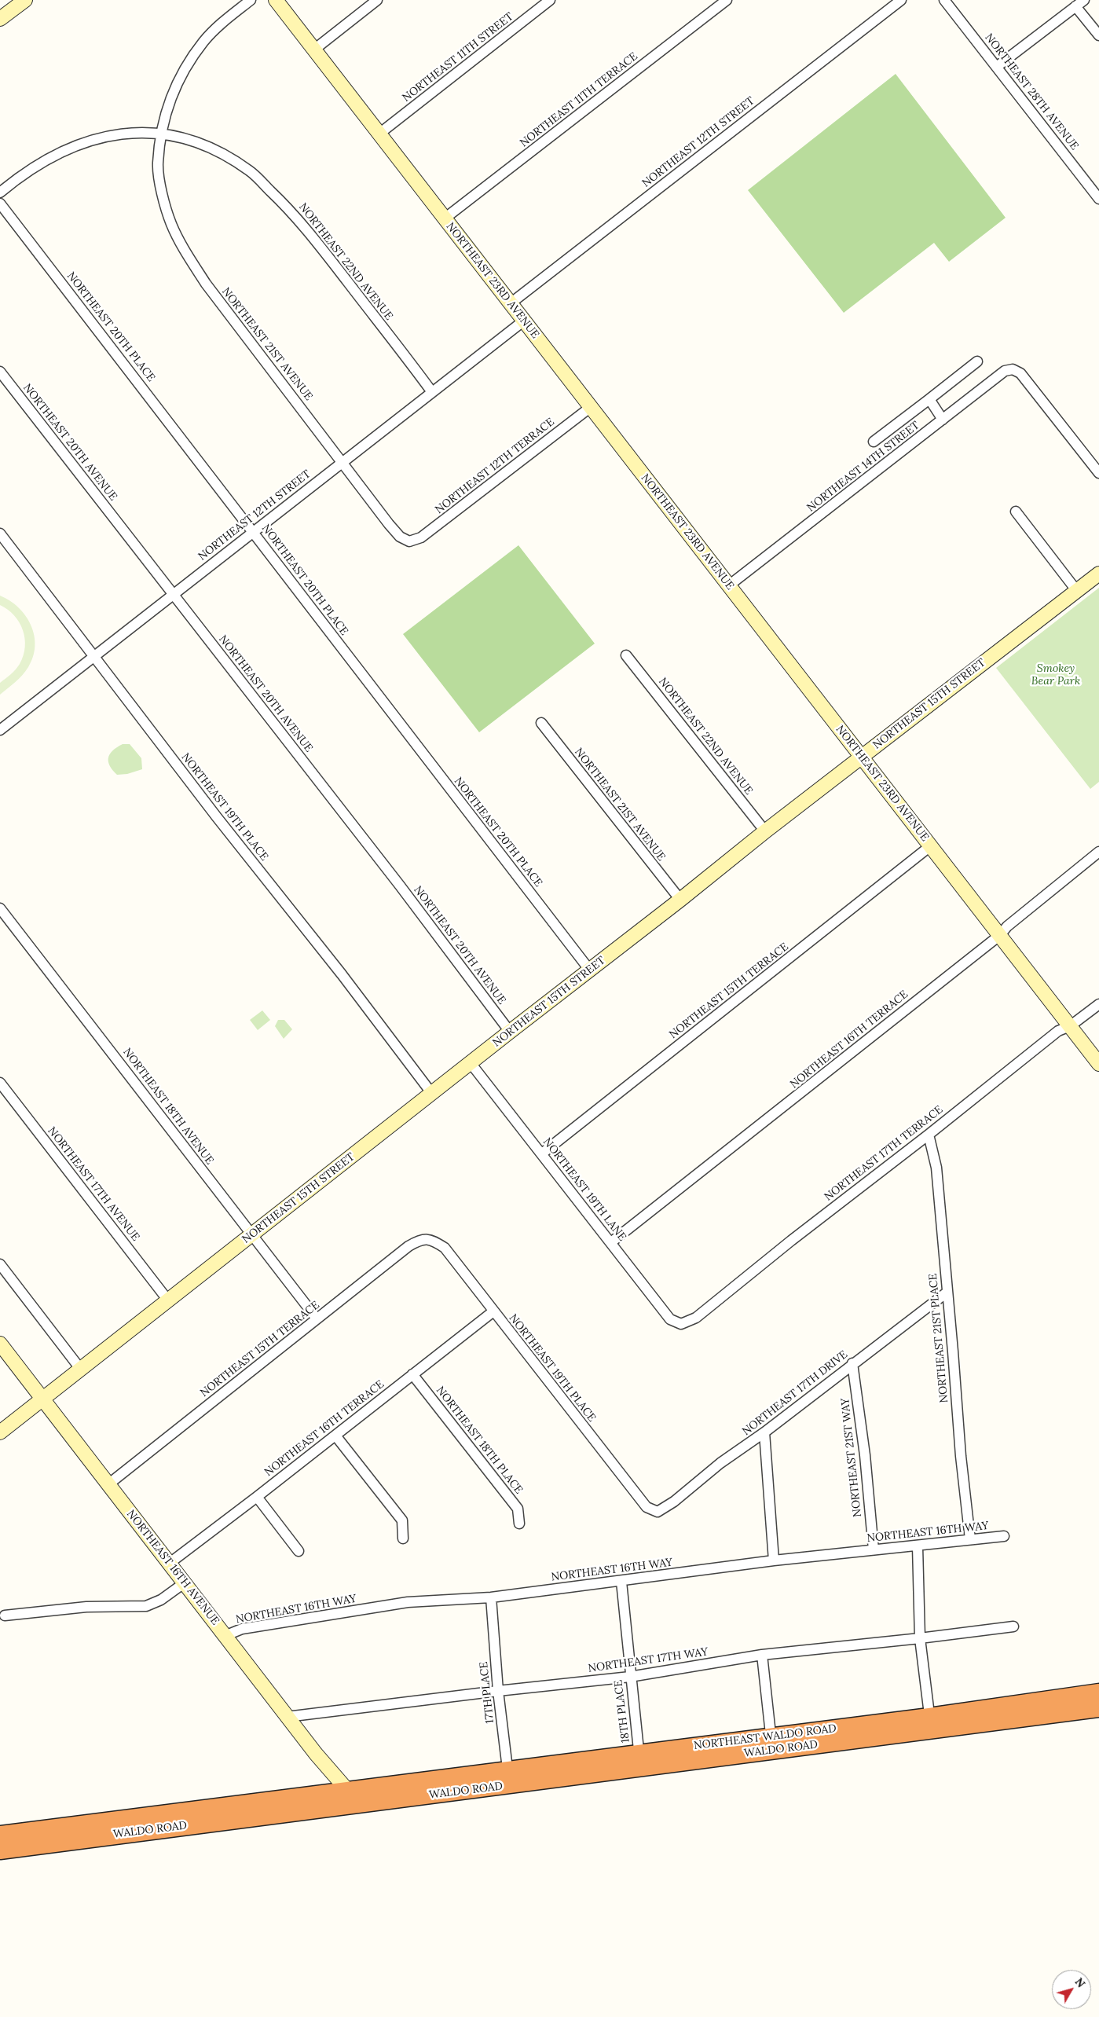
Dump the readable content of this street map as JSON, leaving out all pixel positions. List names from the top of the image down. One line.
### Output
{"streets":{"highway":["WALDO ROAD"],"street":["NORTHEAST 11TH STREET","NORTHEAST 28TH AVENUE","NORTHEAST 11TH TERRACE","NORTHEAST 12TH STREET","NORTHEAST 22ND AVENUE","NORTHEAST 23RD AVENUE","NORTHEAST 20TH PLACE","NORTHEAST 21ST AVENUE","NORTHEAST 20TH AVENUE","NORTHEAST 12TH TERRACE","NORTHEAST 14TH STREET","NORTHEAST 15TH STREET","NORTHEAST 19TH PLACE","NORTHEAST 15TH TERRACE","NORTHEAST 16TH TERRACE","NORTHEAST 18TH AVENUE","NORTHEAST 17TH TERRACE","NORTHEAST 17TH AVENUE","NORTHEAST 19TH LANE","NORTHEAST 21ST PLACE","NORTHEAST 17TH DRIVE","NORTHEAST 18TH PLACE","NORTHEAST 21ST WAY","NORTHEAST 16TH WAY","NORTHEAST 16TH AVENUE","NORTHEAST 17TH WAY","17TH PLACE","18TH PLACE"]},"crossings":[["NORTHEAST 11TH STREET","NORTHEAST 23RD AVENUE"],["NORTHEAST 11TH TERRACE","NORTHEAST 23RD AVENUE"],["NORTHEAST 12TH STREET","NORTHEAST 22ND AVENUE"],["NORTHEAST 12TH STREET","NORTHEAST 23RD AVENUE"],["NORTHEAST 12TH STREET","NORTHEAST 20TH PLACE"],["NORTHEAST 12TH STREET","NORTHEAST 21ST AVENUE"],["NORTHEAST 12TH STREET","NORTHEAST 20TH AVENUE"],["NORTHEAST 12TH STREET","NORTHEAST 19TH PLACE"],["NORTHEAST 22ND AVENUE","NORTHEAST 21ST AVENUE"],["NORTHEAST 22ND AVENUE","NORTHEAST 15TH STREET"],["NORTHEAST 23RD AVENUE","NORTHEAST 12TH TERRACE"],["NORTHEAST 23RD AVENUE","NORTHEAST 14TH STREET"],["NORTHEAST 23RD AVENUE","NORTHEAST 15TH STREET"],["NORTHEAST 23RD AVENUE","NORTHEAST 15TH TERRACE"],["NORTHEAST 23RD AVENUE","NORTHEAST 16TH TERRACE"],["NORTHEAST 23RD AVENUE","NORTHEAST 17TH TERRACE"],["NORTHEAST 20TH PLACE","NORTHEAST 15TH STREET"],["NORTHEAST 21ST AVENUE","NORTHEAST 12TH TERRACE"],["NORTHEAST 21ST AVENUE","NORTHEAST 15TH STREET"],["NORTHEAST 20TH AVENUE","NORTHEAST 15TH STREET"],["NORTHEAST 15TH STREET","NORTHEAST 19TH PLACE"],["NORTHEAST 15TH STREET","NORTHEAST 18TH AVENUE"],["NORTHEAST 15TH STREET","NORTHEAST 17TH AVENUE"],["NORTHEAST 15TH STREET","NORTHEAST 19TH LANE"],["NORTHEAST 15TH STREET","NORTHEAST 16TH AVENUE"],["NORTHEAST 19TH PLACE","NORTHEAST 15TH TERRACE"],["NORTHEAST 19TH PLACE","NORTHEAST 16TH TERRACE"],["NORTHEAST 19TH PLACE","NORTHEAST 17TH DRIVE"],["NORTHEAST 15TH TERRACE","NORTHEAST 18TH AVENUE"],["NORTHEAST 15TH TERRACE","NORTHEAST 19TH LANE"],["NORTHEAST 15TH TERRACE","NORTHEAST 16TH AVENUE"],["NORTHEAST 16TH TERRACE","NORTHEAST 19TH LANE"],["NORTHEAST 16TH TERRACE","NORTHEAST 18TH PLACE"],["NORTHEAST 16TH TERRACE","NORTHEAST 16TH AVENUE"],["NORTHEAST 17TH TERRACE","NORTHEAST 19TH LANE"],["NORTHEAST 17TH TERRACE","NORTHEAST 21ST PLACE"],["NORTHEAST 21ST PLACE","NORTHEAST 17TH DRIVE"],["NORTHEAST 21ST PLACE","NORTHEAST 16TH WAY"],["NORTHEAST 17TH DRIVE","NORTHEAST 21ST WAY"],["NORTHEAST 21ST WAY","NORTHEAST 16TH WAY"],["NORTHEAST 16TH WAY","NORTHEAST 16TH AVENUE"],["NORTHEAST 16TH WAY","17TH PLACE"],["NORTHEAST 16TH WAY","18TH PLACE"],["NORTHEAST 16TH AVENUE","NORTHEAST 17TH WAY"],["NORTHEAST 16TH AVENUE","WALDO ROAD"],["NORTHEAST 17TH WAY","17TH PLACE"],["NORTHEAST 17TH WAY","18TH PLACE"],["17TH PLACE","WALDO ROAD"],["18TH PLACE","WALDO ROAD"]],"parks":["Smokey Bear Park"],"north":"top right"}
